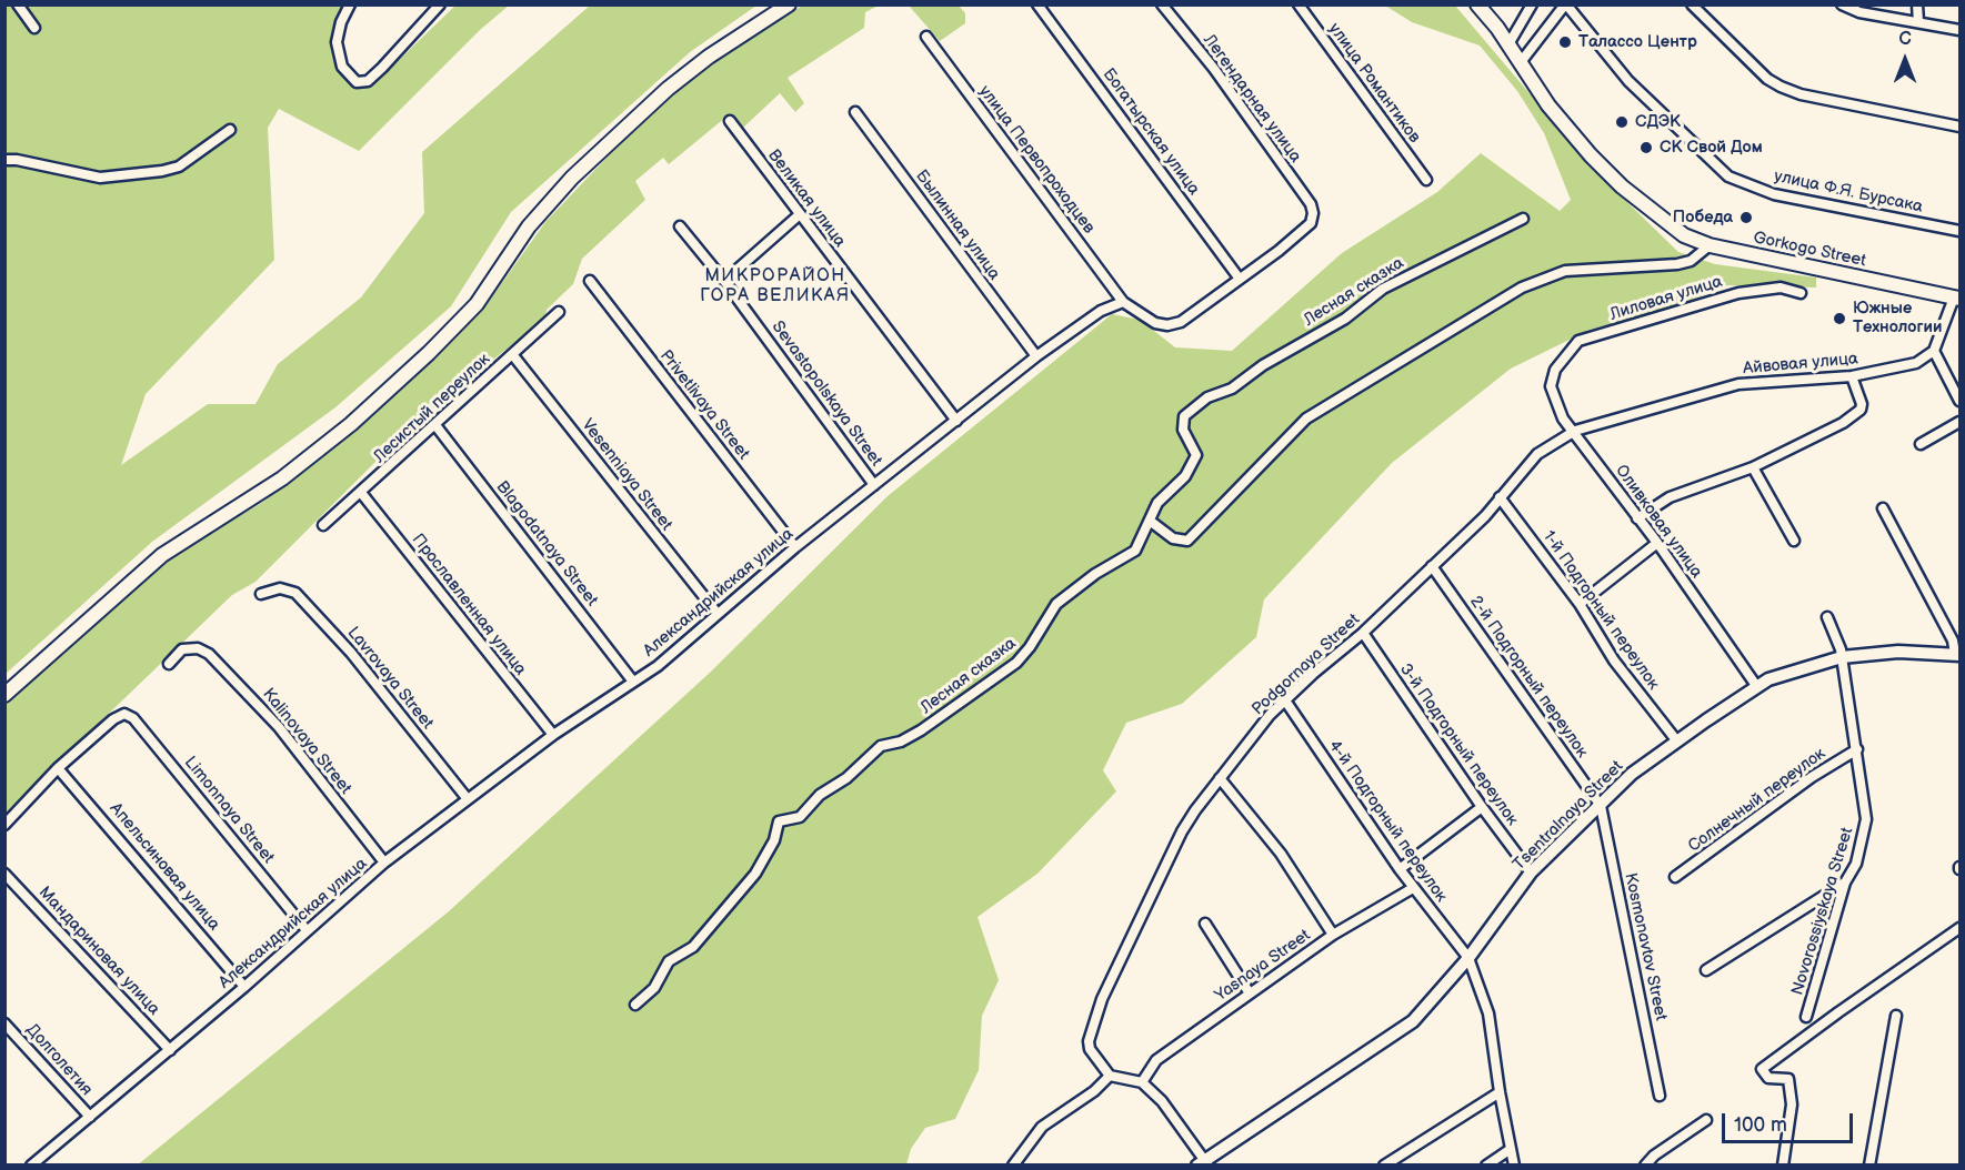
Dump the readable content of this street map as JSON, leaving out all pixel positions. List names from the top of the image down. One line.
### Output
{"streets":{"main road":["Gorkogo Street"],"street":["улица Романтиков","Легендарная улица","Богатырская улица","улица Первопроходцев","улица Ф.Я. Бурсака","Великая улица","Былинная улица","Лесная сказка","Лиловая улица","Айвовая улица","Sevastopolskaya Street","Privetlivaya Street","Лесистый переулок","Vesenniaya Street","Оливковая улица","Blagodatnaya Street","Александрийская улица","Прославленная улица","1-й Подгорный переулок","Podgornaya Street","2-й Подгорный переулок","Lavrovaya Street","Kalinovaya Street","3-й Подгорный переулок","Солнечный переулок","Limonnaya Street","Tsentralnaya Street","4-й Подгорный переулок","Апельсиновая улица","Novorossiyskaya Street","Kosmonavtov Street","Мандариновая улица","Yasnaya Street","Долголетия"]},"crossings":[["Легендарная улица","Богатырская улица"],["улица Первопроходцев","Александрийская улица"],["Великая улица","Александрийская улица"],["Былинная улица","Александрийская улица"],["Лиловая улица","Оливковая улица"],["Айвовая улица","Оливковая улица"],["Айвовая улица","Podgornaya Street"],["Sevastopolskaya Street","Александрийская улица"],["Privetlivaya Street","Александрийская улица"],["Лесистый переулок","Vesenniaya Street"],["Лесистый переулок","Blagodatnaya Street"],["Лесистый переулок","Прославленная улица"],["Vesenniaya Street","Александрийская улица"],["Оливковая улица","Podgornaya Street"],["Оливковая улица","Tsentralnaya Street"],["Blagodatnaya Street","Александрийская улица"],["Александрийская улица","Прославленная улица"],["Александрийская улица","Lavrovaya Street"],["Александрийская улица","Kalinovaya Street"],["Александрийская улица","Limonnaya Street"],["Александрийская улица","Апельсиновая улица"],["Александрийская улица","Мандариновая улица"],["Александрийская улица","Долголетия"],["1-й Подгорный переулок","Podgornaya Street"],["1-й Подгорный переулок","Tsentralnaya Street"],["Podgornaya Street","2-й Подгорный переулок"],["Podgornaya Street","3-й Подгорный переулок"],["Podgornaya Street","4-й Подгорный переулок"],["2-й Подгорный переулок","Tsentralnaya Street"],["2-й Подгорный переулок","Kosmonavtov Street"],["3-й Подгорный переулок","Tsentralnaya Street"],["Солнечный переулок","Novorossiyskaya Street"],["Limonnaya Street","Апельсиновая улица"],["Tsentralnaya Street","4-й Подгорный переулок"],["Tsentralnaya Street","Novorossiyskaya Street"],["Tsentralnaya Street","Kosmonavtov Street"],["4-й Подгорный переулок","Yasnaya Street"]],"districts":["МИКРОРАЙОН ГОРА ВЕЛИКАЯ"],"places":["Талассо Центр","СДЭК","СК Свой Дом","Победа","Южные Технологии"],"scale_bar":"100 m","north":"top"}
